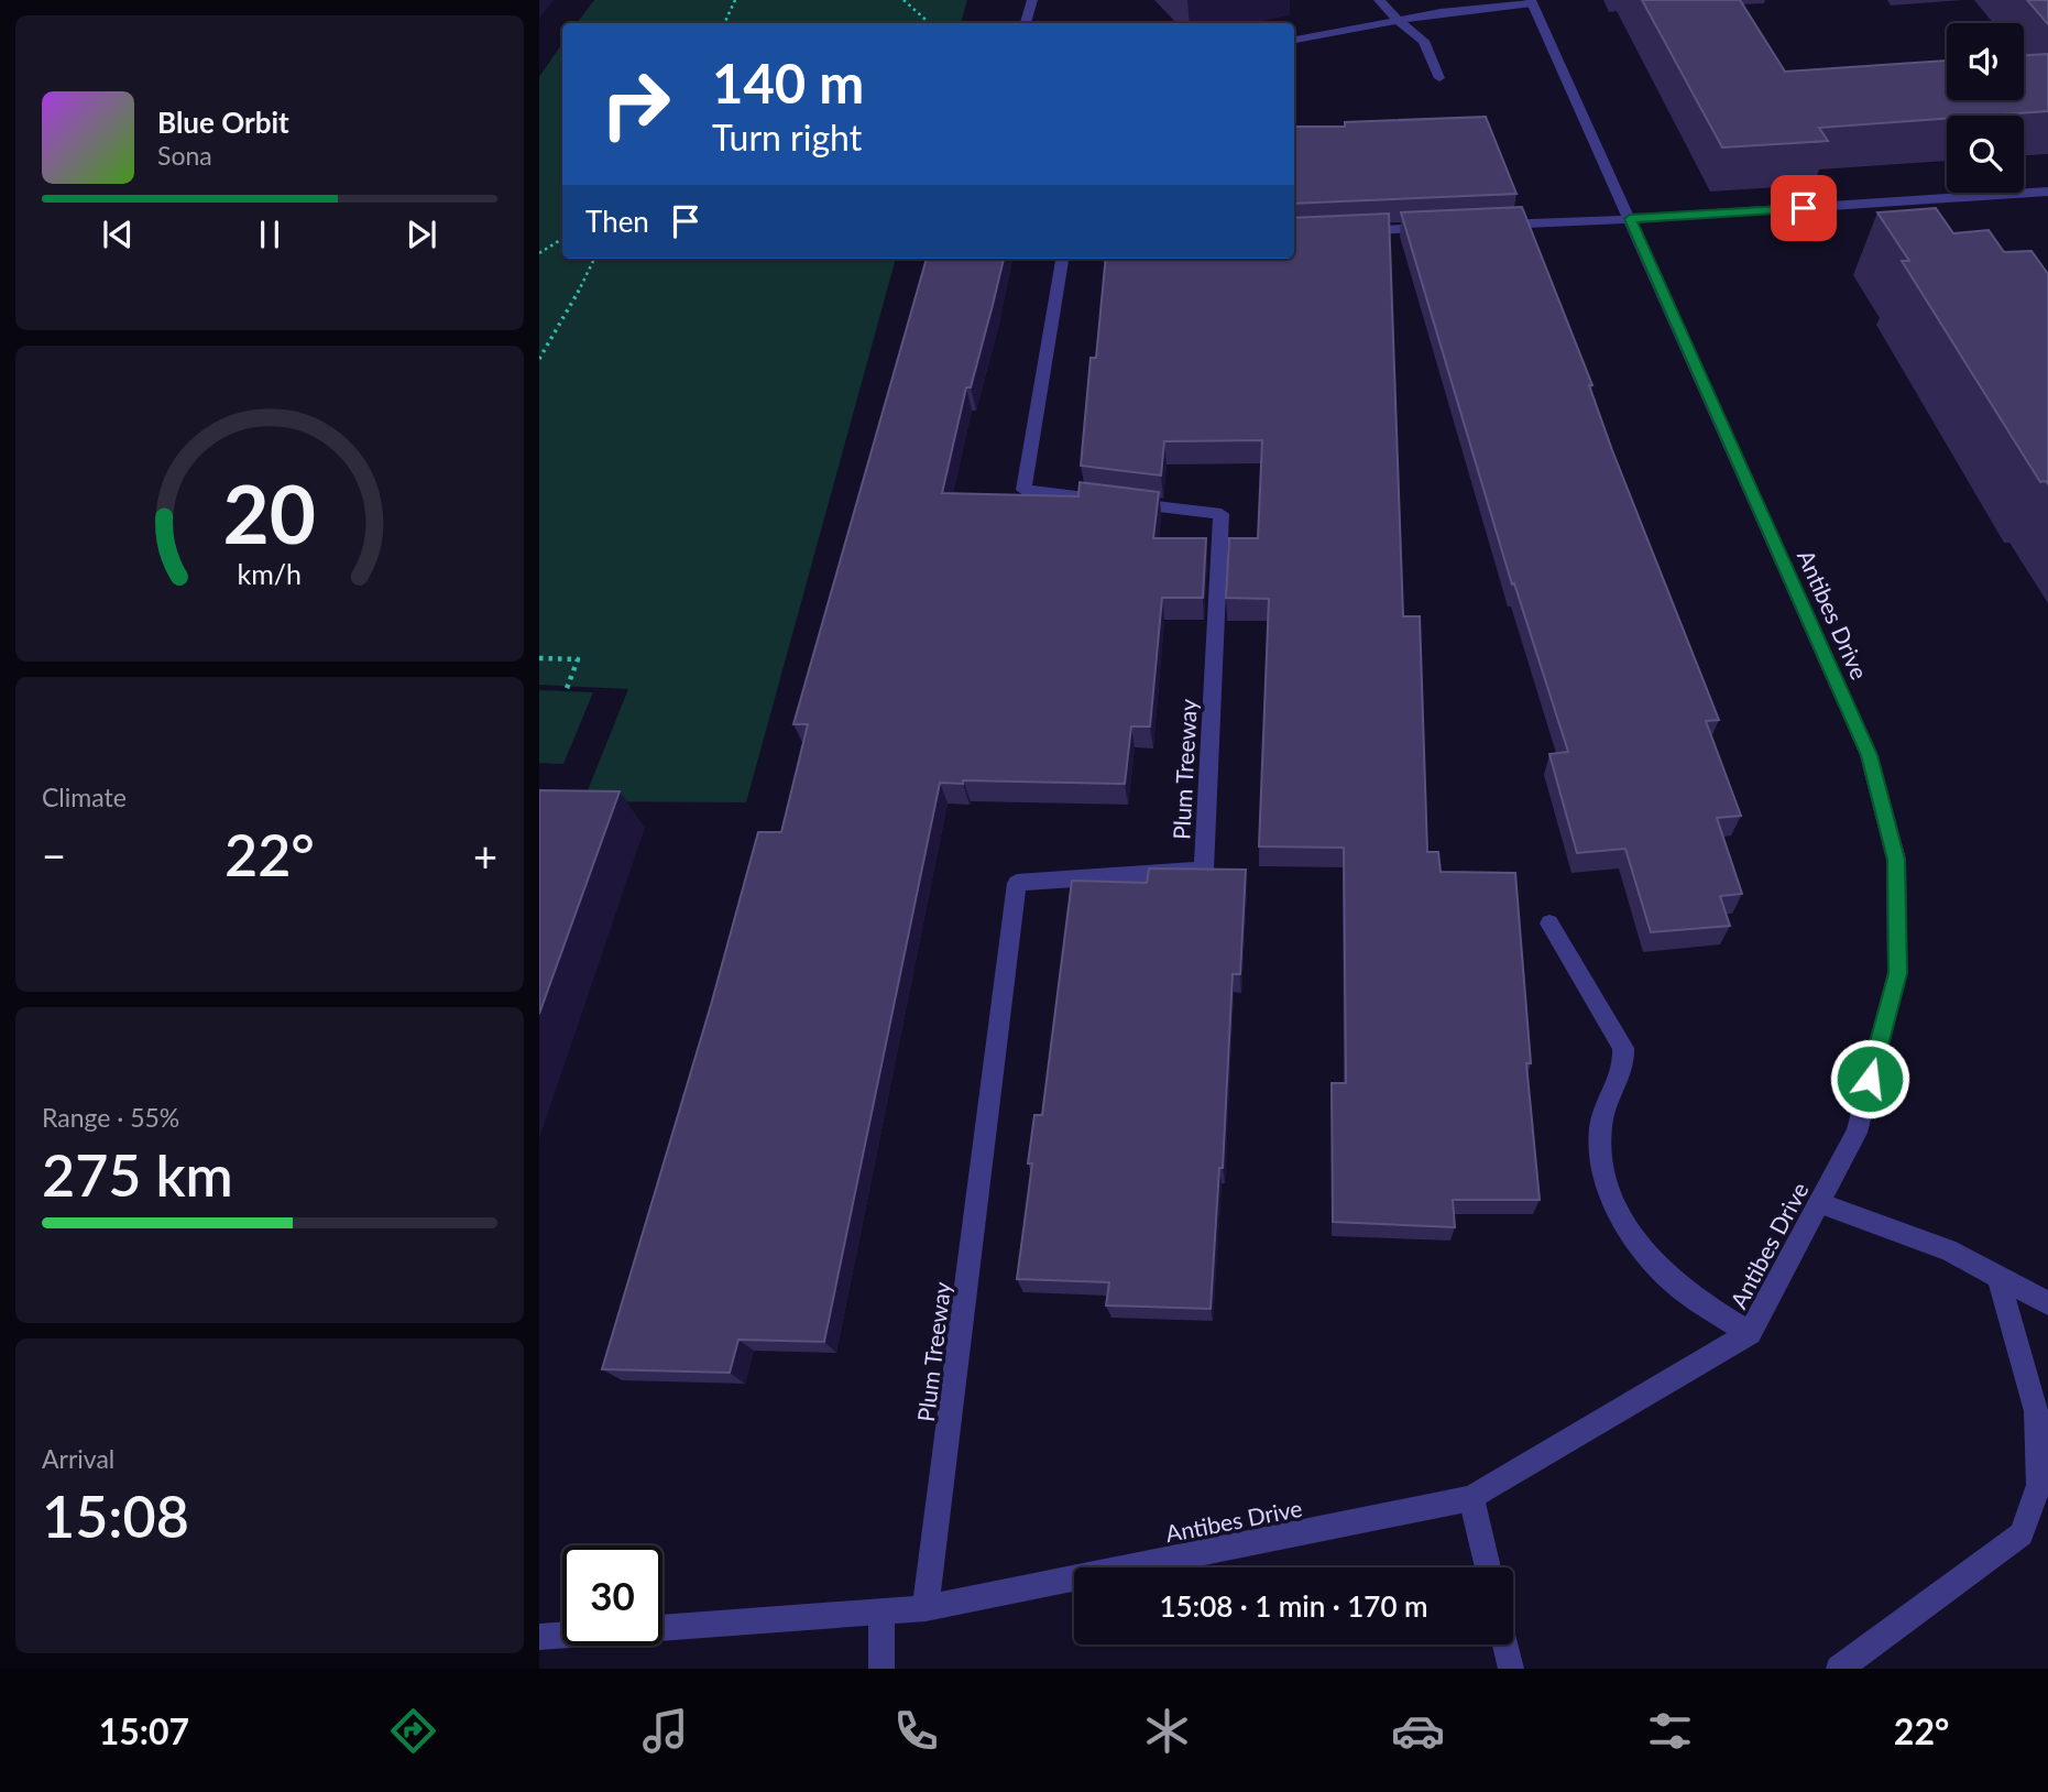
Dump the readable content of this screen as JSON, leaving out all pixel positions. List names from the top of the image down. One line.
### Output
{"streets":{"street":["Antibes Drive","Plum Treeway"]},"crossings":[["Antibes Drive","Plum Treeway"]],"page":{"turn":["140 m","Turn right"],"song":["Blue Orbit","Sona"],"then":"Then","tile":["Climate",["Range · 55%","275 km"],["Arrival","15:08"]],"heat":["−","22°","+"],"limit":"30","trip":"15:08 · 1 min · 170 m","tabs":["15:07","22°"],"gauge":["20","km/h"]}}
